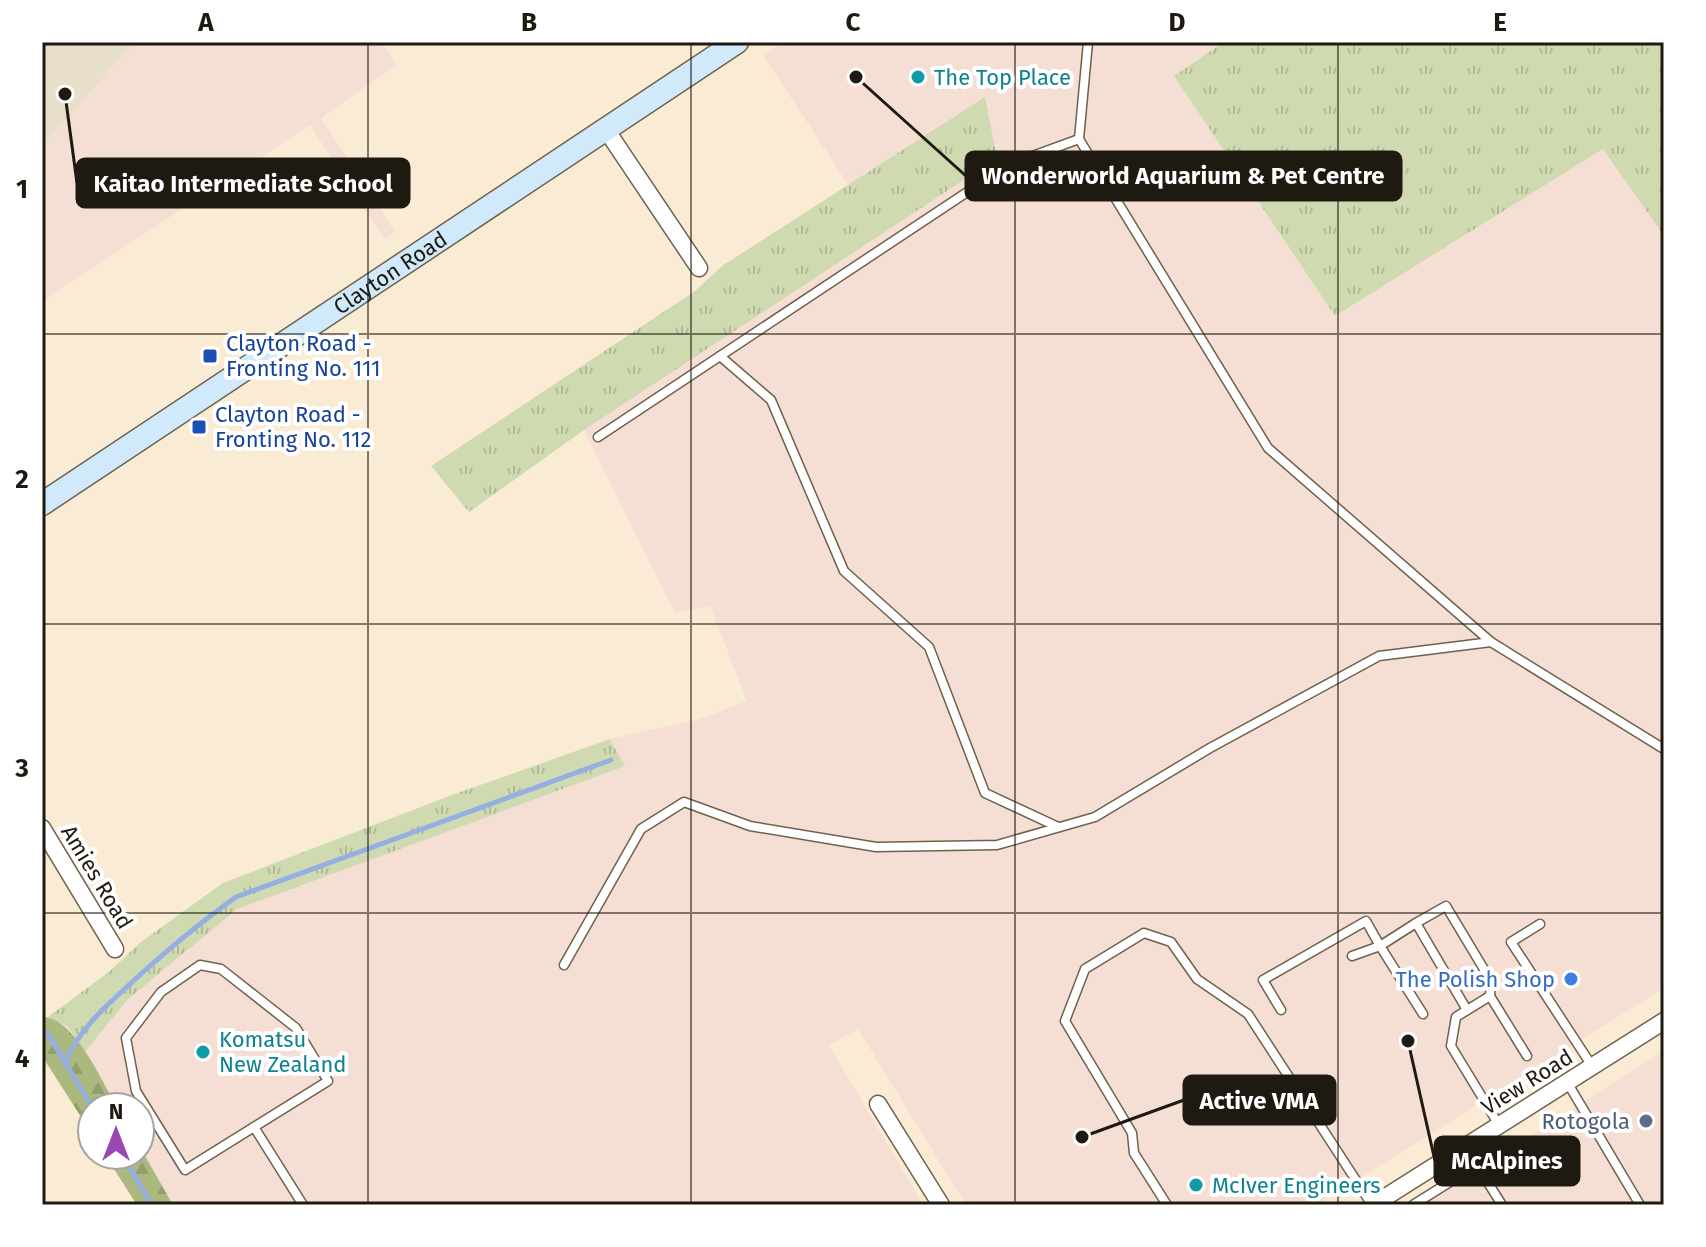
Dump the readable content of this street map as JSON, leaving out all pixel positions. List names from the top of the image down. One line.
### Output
{"streets":{"main road":["Clayton Road"],"street":["Amies Road","View Road"]},"places":{"other":["Wonderworld Aquarium & Pet Centre","The Top Place","Kaitao Intermediate School","The Polish Shop","McAlpines","Komatsu New Zealand","Rotogola","Active VMA","McIver Engineers"],"transit":["Clayton Road - Fronting No. 111","Clayton Road - Fronting No. 112"]},"north":"top","grid":{"columns":["A","B","C","D","E"],"rows":["1","2","3","4"]}}
